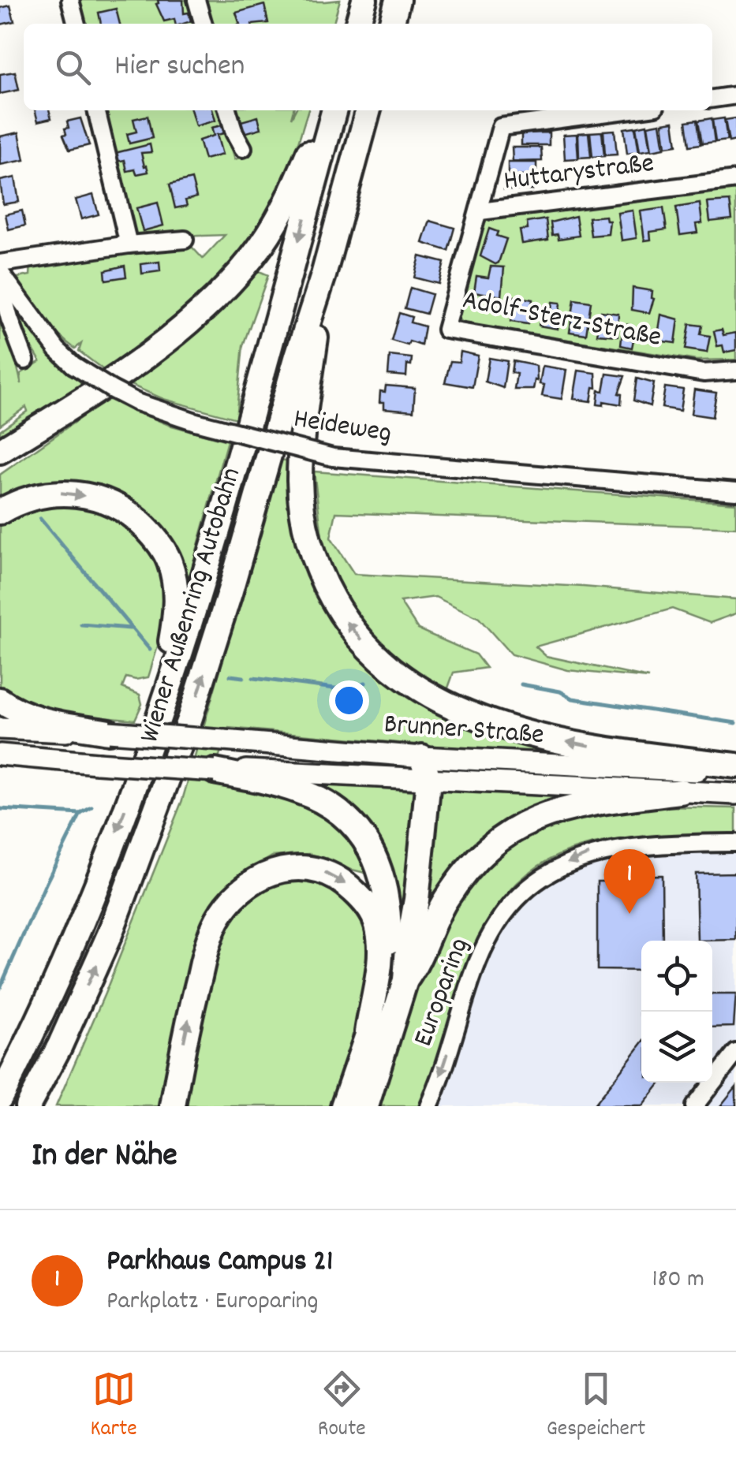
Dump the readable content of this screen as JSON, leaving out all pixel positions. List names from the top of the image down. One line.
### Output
{"streets":{"highway":["Wiener Außenring Autobahn"],"main road":["Brunner Straße"],"street":["Huttarystraße","Adolf-Sterz-Straße","Heideweg","Europaring"]},"crossings":[["Huttarystraße","Adolf-Sterz-Straße"]],"one_way":["Europaring"],"page":{"search":"Hier suchen","pins":"1","heading":"In der Nähe","list":[{"mark":"1","name":"Parkhaus Campus 21","note":"Parkplatz · Europaring","value":"180 m"}],"nav":["Karte","Route","Gespeichert"]}}
